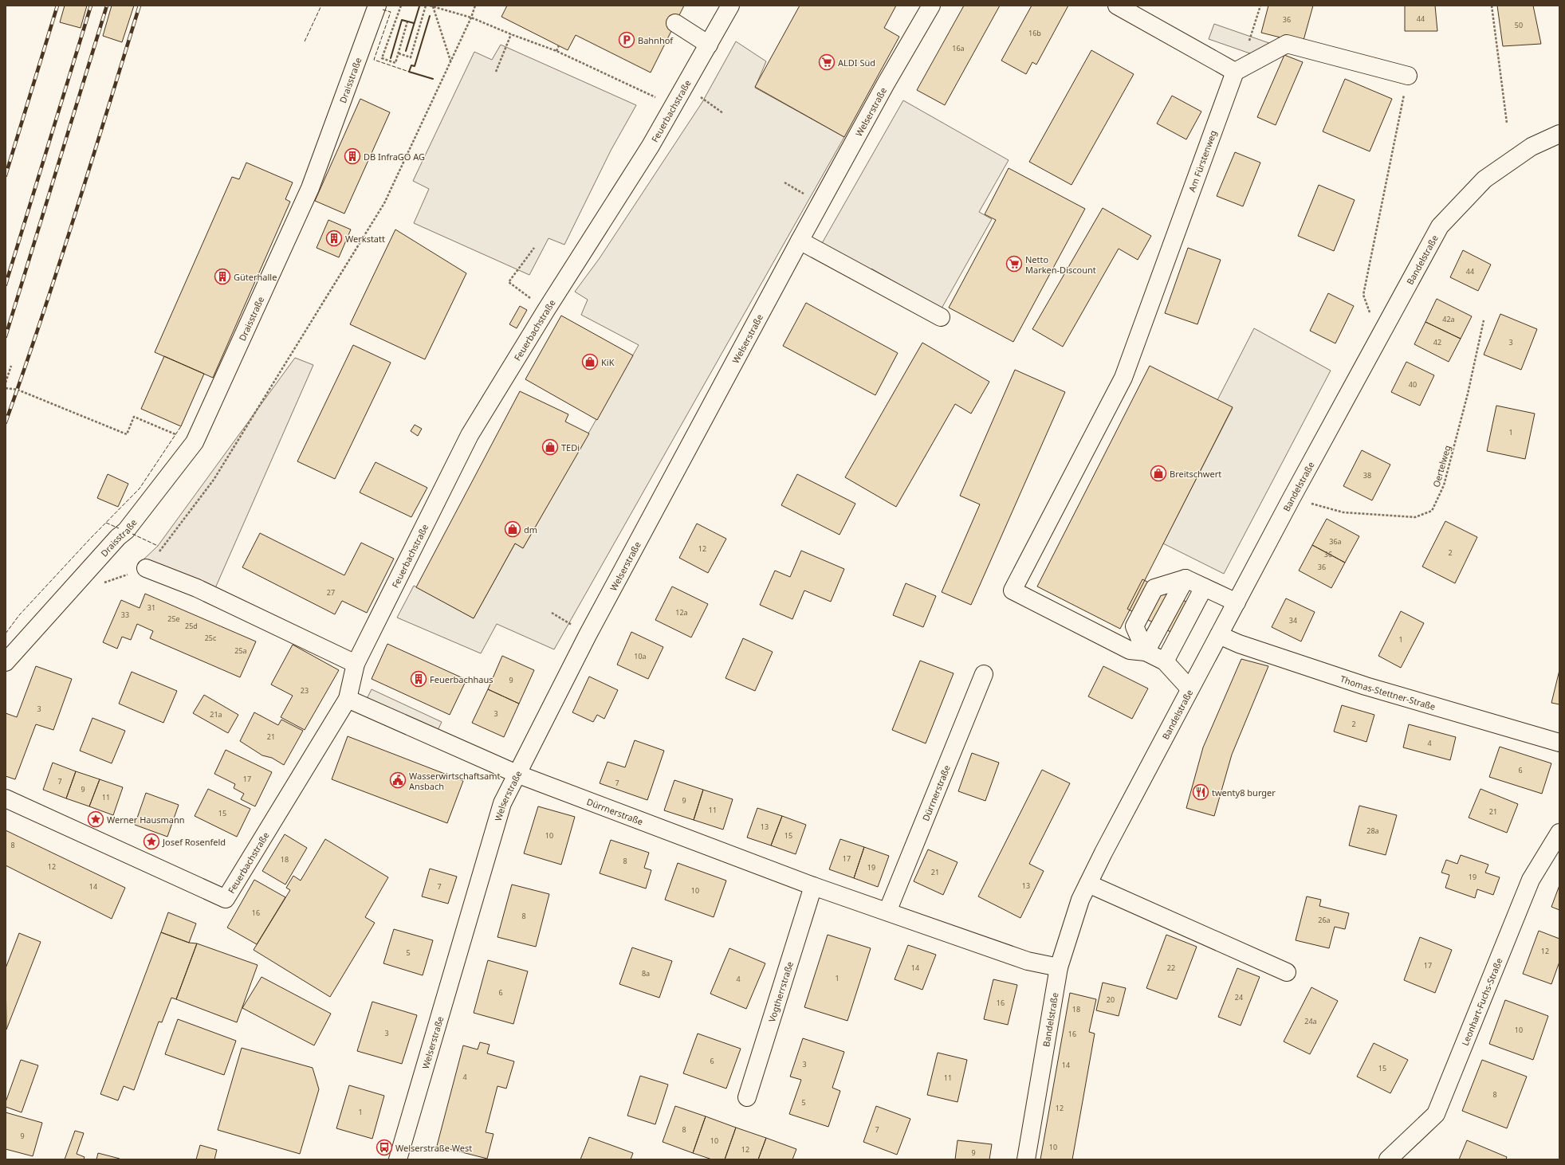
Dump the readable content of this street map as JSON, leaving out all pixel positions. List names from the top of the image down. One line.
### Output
{"streets":{"street":["Draisstraße","Feuerbachstraße","Welserstraße","Am Fürstenweg","Bandelstraße","Thomas-Stettner-Straße","Dürrnerstraße","Vogtherrstraße","Leonhart-Fuchs-Straße"],"path":["Oertelweg"]},"crossings":[["Feuerbachstraße","Dürrnerstraße"],["Welserstraße","Dürrnerstraße"],["Bandelstraße","Oertelweg"],["Bandelstraße","Thomas-Stettner-Straße"],["Bandelstraße","Dürrnerstraße"],["Dürrnerstraße","Vogtherrstraße"]],"places":{"parking":["Bahnhof"],"supermarket":["ALDI Süd","Netto Marken-Discount"],"building":["DB InfraGO AG","Werkstatt","Güterhalle","Feuerbachhaus"],"shop":["KiK","TEDi","Breitschwert","dm"],"public building":["Wasserwirtschaftsamt Ansbach"],"restaurant":["twenty8 burger"],"place":["Werner Hausmann","Josef Rosenfeld"],"bus stop":["Welserstraße West"]},"house_numbers":["44","36","50","16b","16a","44","42a","42","3","40","1","38","36a","12","2","36","36","27","31","12a","33","25e","34","25d","25c","1","25a","10a","9","23","3","3","21a","2","21","4","6","17","7","7","9","11","9","11","21","15","13","28a","10","15","8","17","18","8","12","19","21","19","13","14","7","10","16","8","26a","12","5","17","14","22","8a","1","4","6","24","20","16","18","24a","10","3","16","6","3","14","15","4","11","8","5","12","1","8","7","9","10","10","12","9"]}
